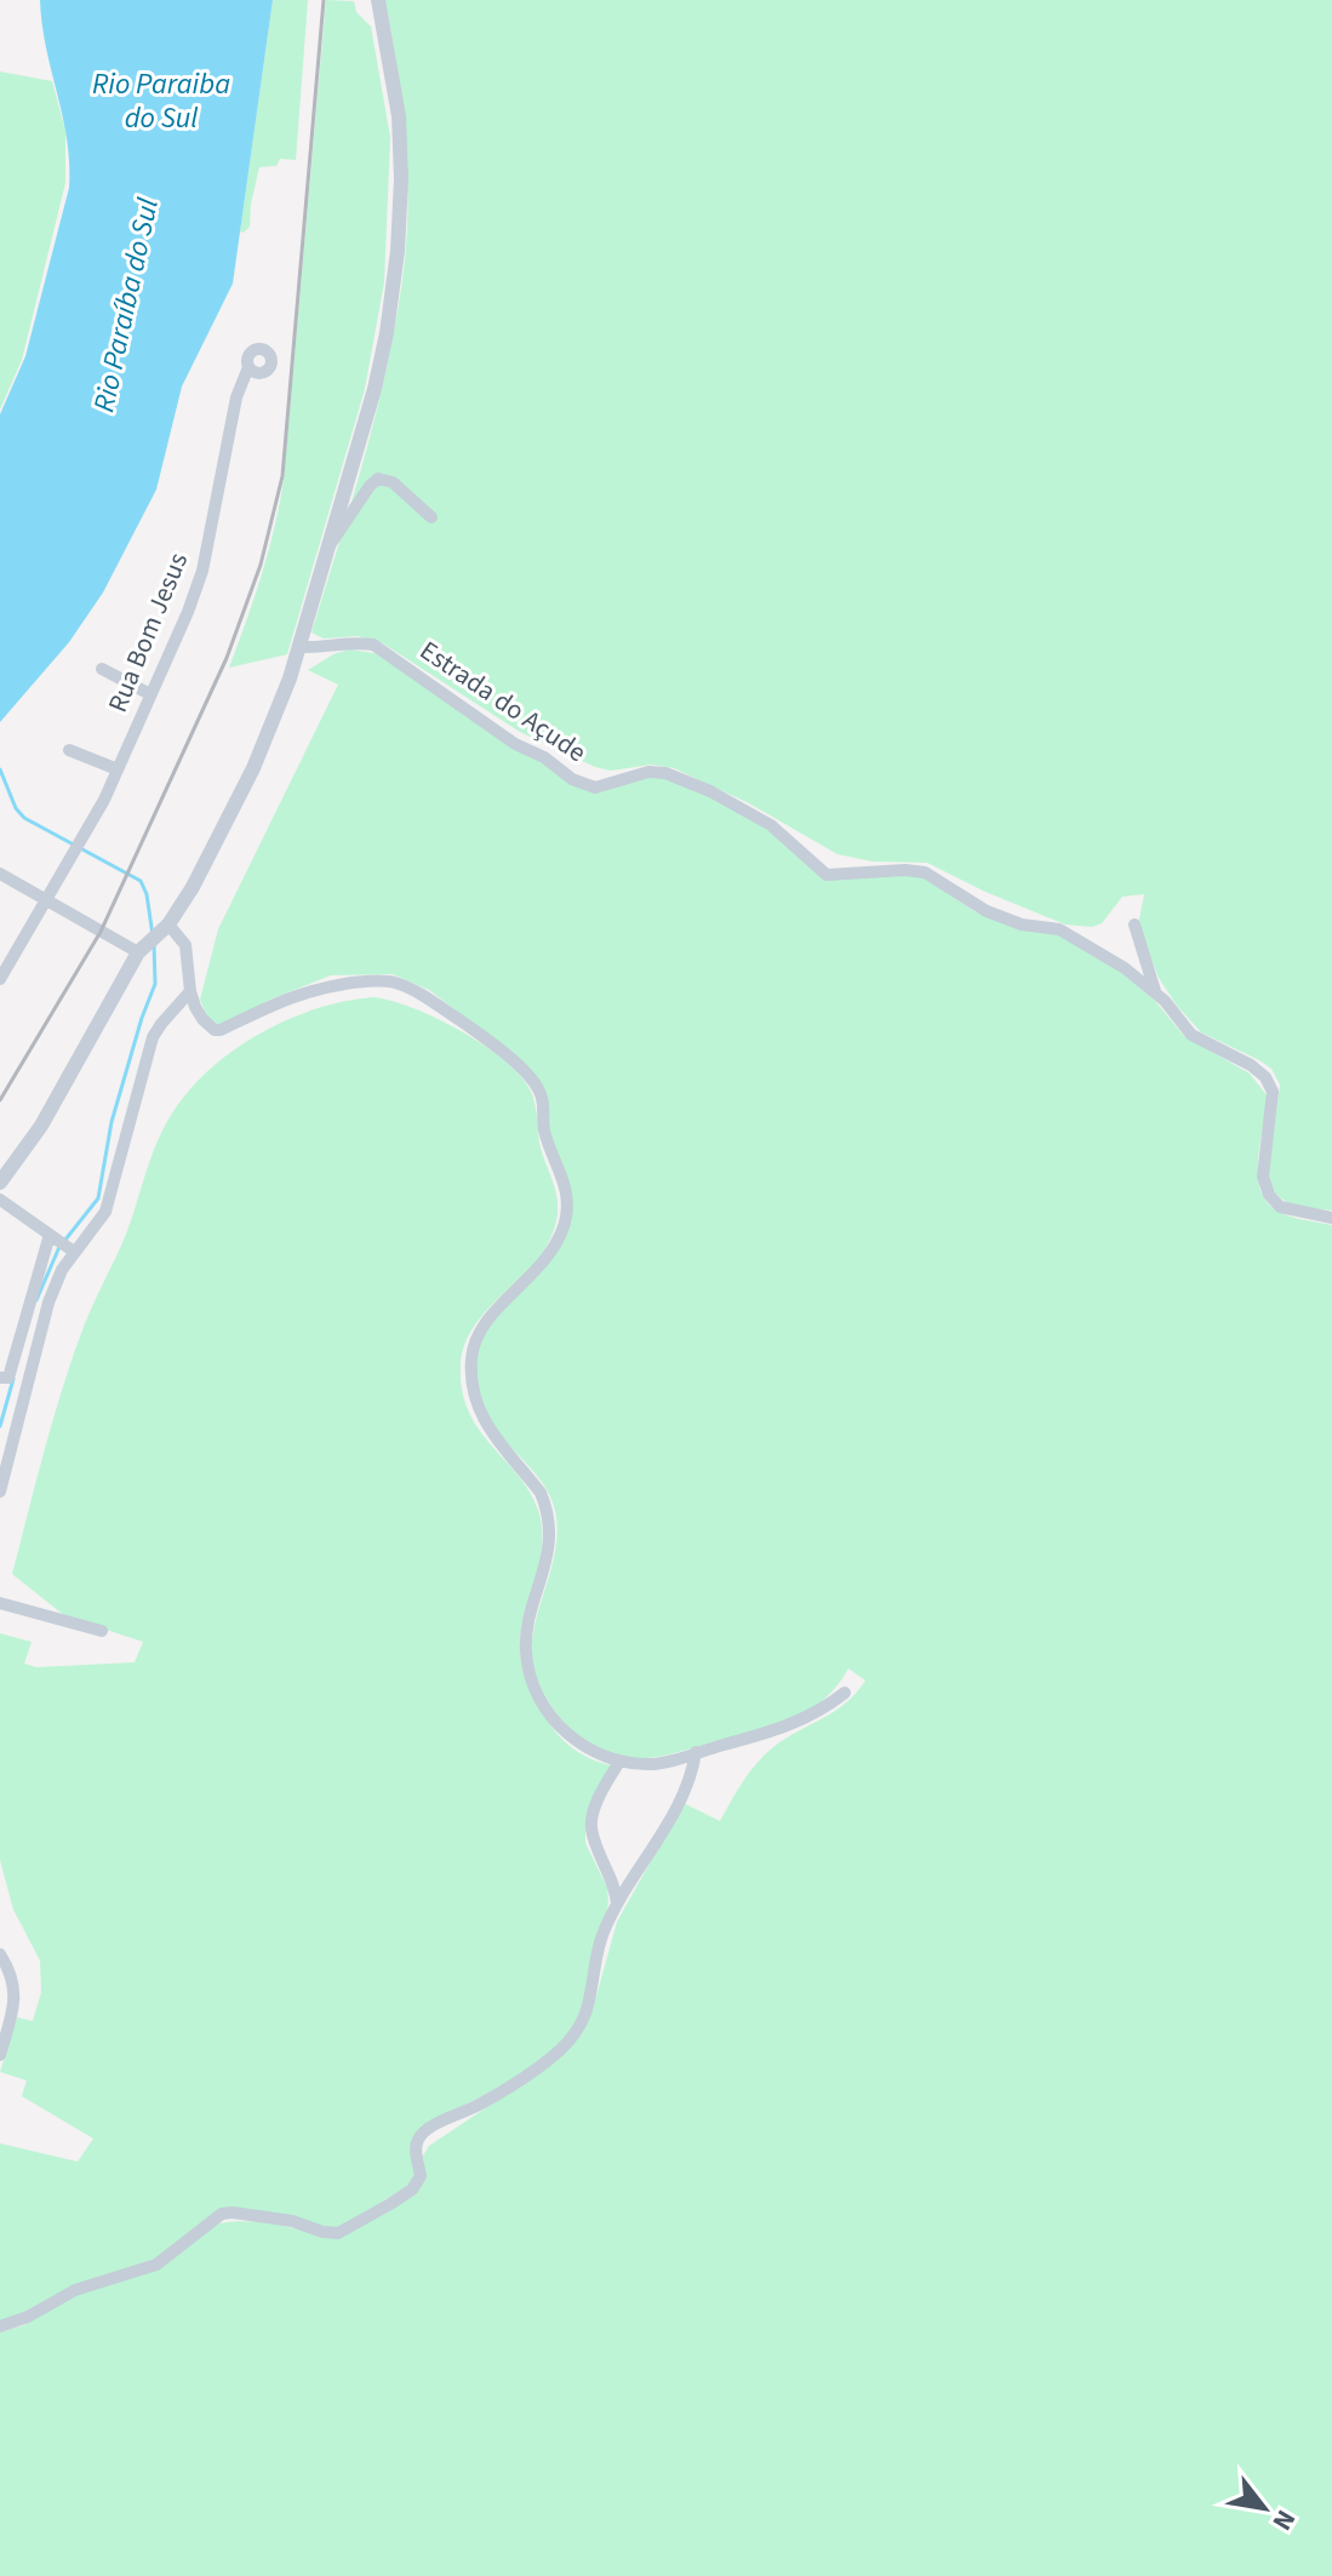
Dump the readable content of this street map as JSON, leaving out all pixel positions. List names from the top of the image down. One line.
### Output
{"streets":{"street":["Rua Bom Jesus","Estrada do Açude"]},"water":["Rio Paraiba do Sul","Rio Paraíba do Sul"],"north":"bottom right"}
